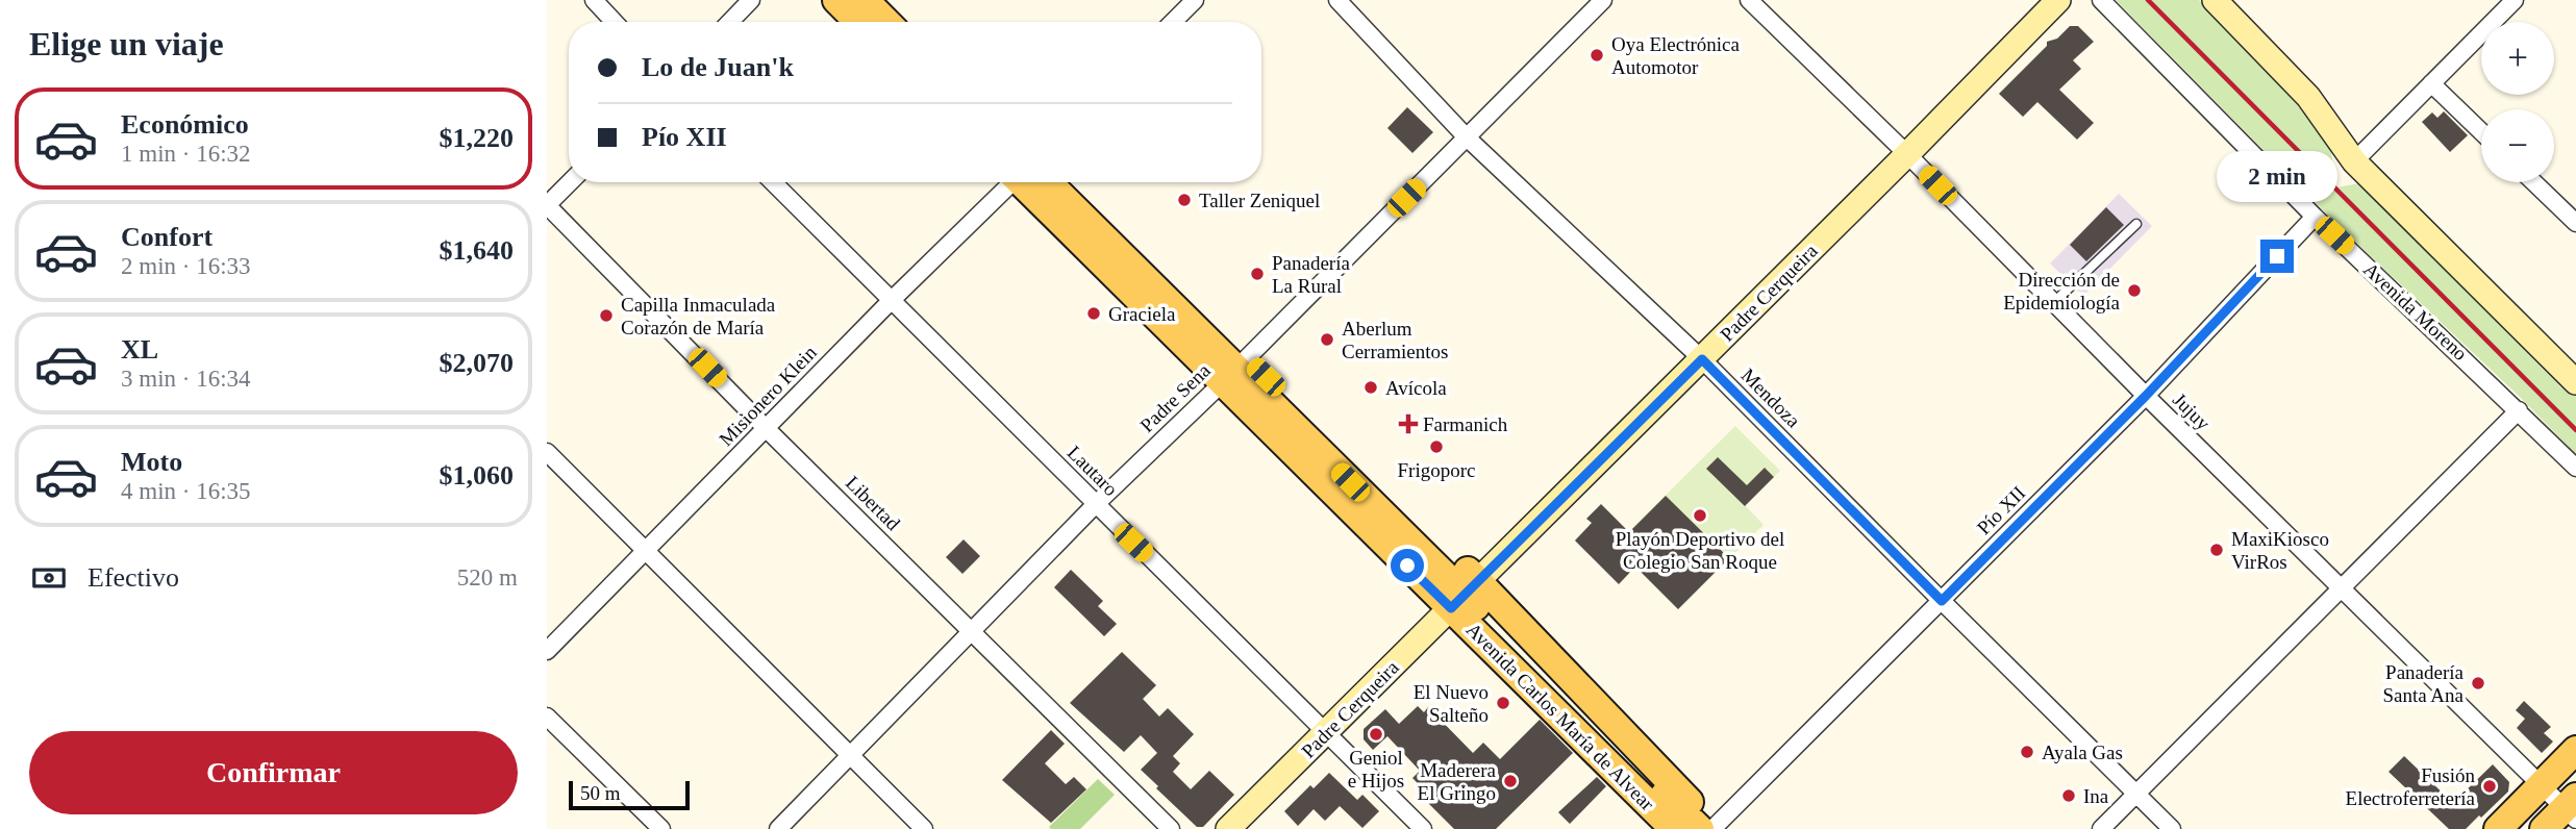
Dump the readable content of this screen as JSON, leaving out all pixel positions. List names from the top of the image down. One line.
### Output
{"streets":{"main road":["Avenida Carlos María de Alvear"],"street":["Padre Cerqueira","Avenida Moreno","Misionero Klein","Padre Sena","Mendoza","Jujuy","Lautaro","Libertad","Pío XII"]},"crossings":[["Padre Cerqueira","Mendoza"],["Padre Cerqueira","Jujuy"],["Padre Cerqueira","Lautaro"],["Padre Cerqueira","Avenida Carlos María de Alvear"],["Avenida Moreno","Pío XII"],["Misionero Klein","Lautaro"],["Misionero Klein","Libertad"],["Padre Sena","Mendoza"],["Padre Sena","Lautaro"],["Padre Sena","Libertad"],["Padre Sena","Avenida Carlos María de Alvear"],["Mendoza","Pío XII"],["Jujuy","Pío XII"],["Pío XII","Avenida Carlos María de Alvear"]],"places":{"other":["Oya Electrónica Automotor","Taller Zeniquel","Panadería La Rural","Dirección de Epidemiología","Graciela","Capilla Inmaculada Corazón de María","Aberlum Cerramientos","Avícola","Frigoporc","Playón Deportivo del Colegio San Roque","MaxiKiosco VirRos","Panadería Santa Ana","El Nuevo Salteño","Geniol e Hijos","Ayala Gas","Maderera El Gringo","Fusión Electroferretería","Ina"],"health":["Farmanich"]},"scale_bar":"50 m","page":{"heading":"Elige un viaje","map_buttons":["+","−"],"banner":["Lo de Juan'k","Pío XII"],"list":[{"name":"Económico","note":"1 min · 16:32","value":"$1,220"},{"name":"Confort","note":"2 min · 16:33","value":"$1,640"},{"name":"XL","note":"3 min · 16:34","value":"$2,070"},{"name":"Moto","note":"4 min · 16:35","value":"$1,060"}],"bubble":"2 min","pay":["Efectivo","520 m"],"buttons":"Confirmar","scale":"50 m"}}
